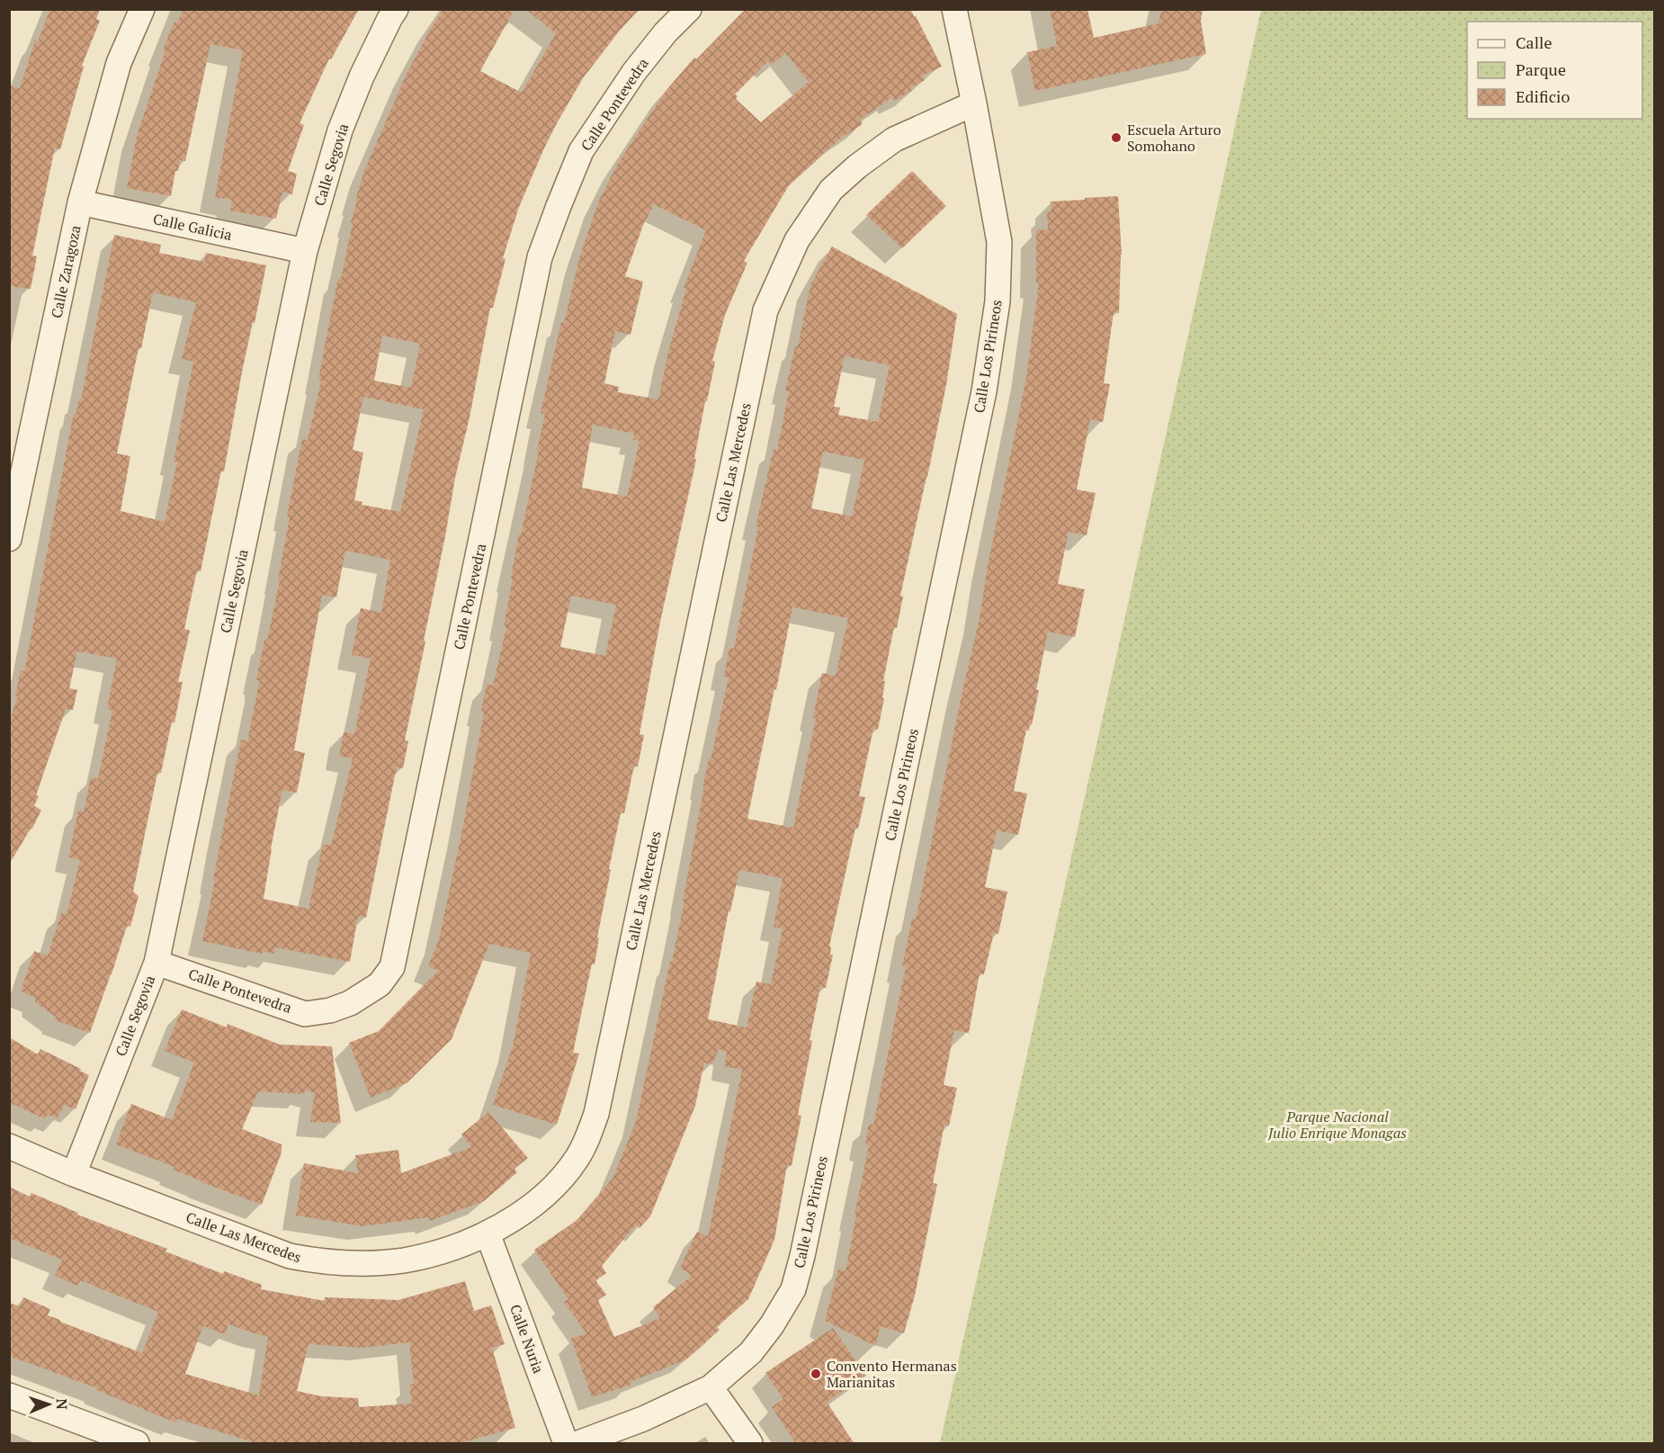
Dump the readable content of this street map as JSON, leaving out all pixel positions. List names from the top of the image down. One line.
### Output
{"streets":{"street":["Calle Pontevedra","Calle Segovia","Calle Galicia","Calle Zaragoza","Calle Los Pirineos","Calle Las Mercedes","Calle Nuria"]},"crossings":[["Calle Pontevedra","Calle Segovia"],["Calle Segovia","Calle Galicia"],["Calle Segovia","Calle Las Mercedes"],["Calle Galicia","Calle Zaragoza"],["Calle Los Pirineos","Calle Las Mercedes"],["Calle Las Mercedes","Calle Nuria"]],"parks":["Parque Nacional Julio Enrique Monagas"],"places":["Escuela Arturo Somohano","Convento Hermanas Marianitas"],"legend":["Calle","Parque","Edificio"],"north":"right"}
